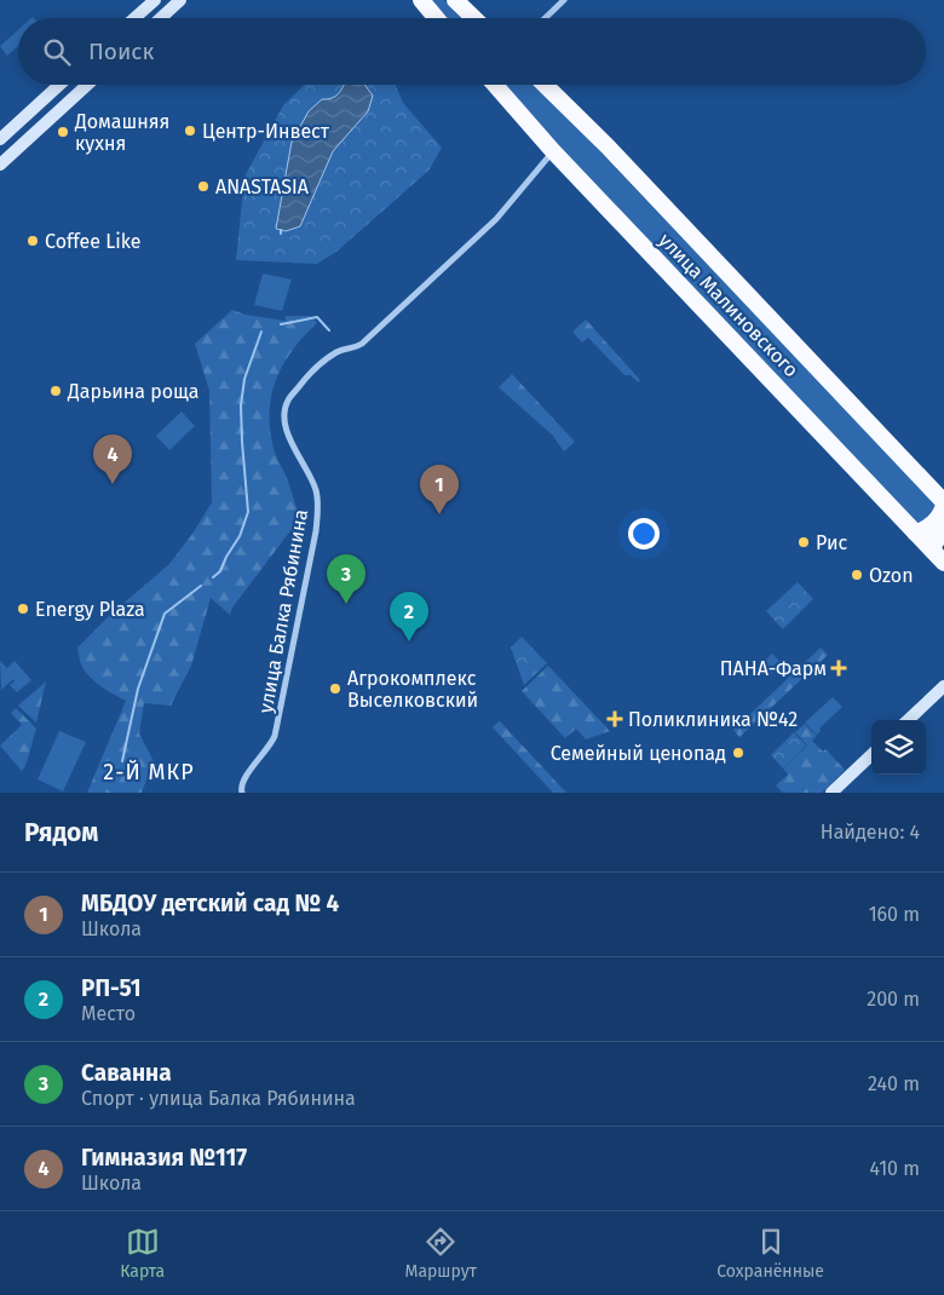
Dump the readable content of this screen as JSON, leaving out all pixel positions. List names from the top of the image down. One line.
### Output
{"streets":{"highway":["улица Малиновского"],"street":["улица Балка Рябинина"]},"crossings":[["улица Малиновского","улица Балка Рябинина"]],"districts":["2-Й МКР"],"places":{"other":["Центр-Инвест","Домашняя кухня","ANASTASIA","Coffee Like","Дарьина роща","Рис","Ozon","Energy Plaza","Агрокомплекс Выселковский","Семейный ценопад"],"health":["ПАНА-Фарм","Поликлиника №42"]},"page":{"search":"Поиск","pins":["4","1","3","2"],"heading":["Рядом","Найдено: 4"],"list":[{"mark":"1","name":"МБДОУ детский сад № 4","note":"Школа","value":"160 m"},{"mark":"2","name":"РП-51","note":"Место","value":"200 m"},{"mark":"3","name":"Саванна","note":"Спорт · улица Балка Рябинина","value":"240 m"},{"mark":"4","name":"Гимназия №117","note":"Школа","value":"410 m"}],"nav":["Карта","Маршрут","Сохранённые"]}}
